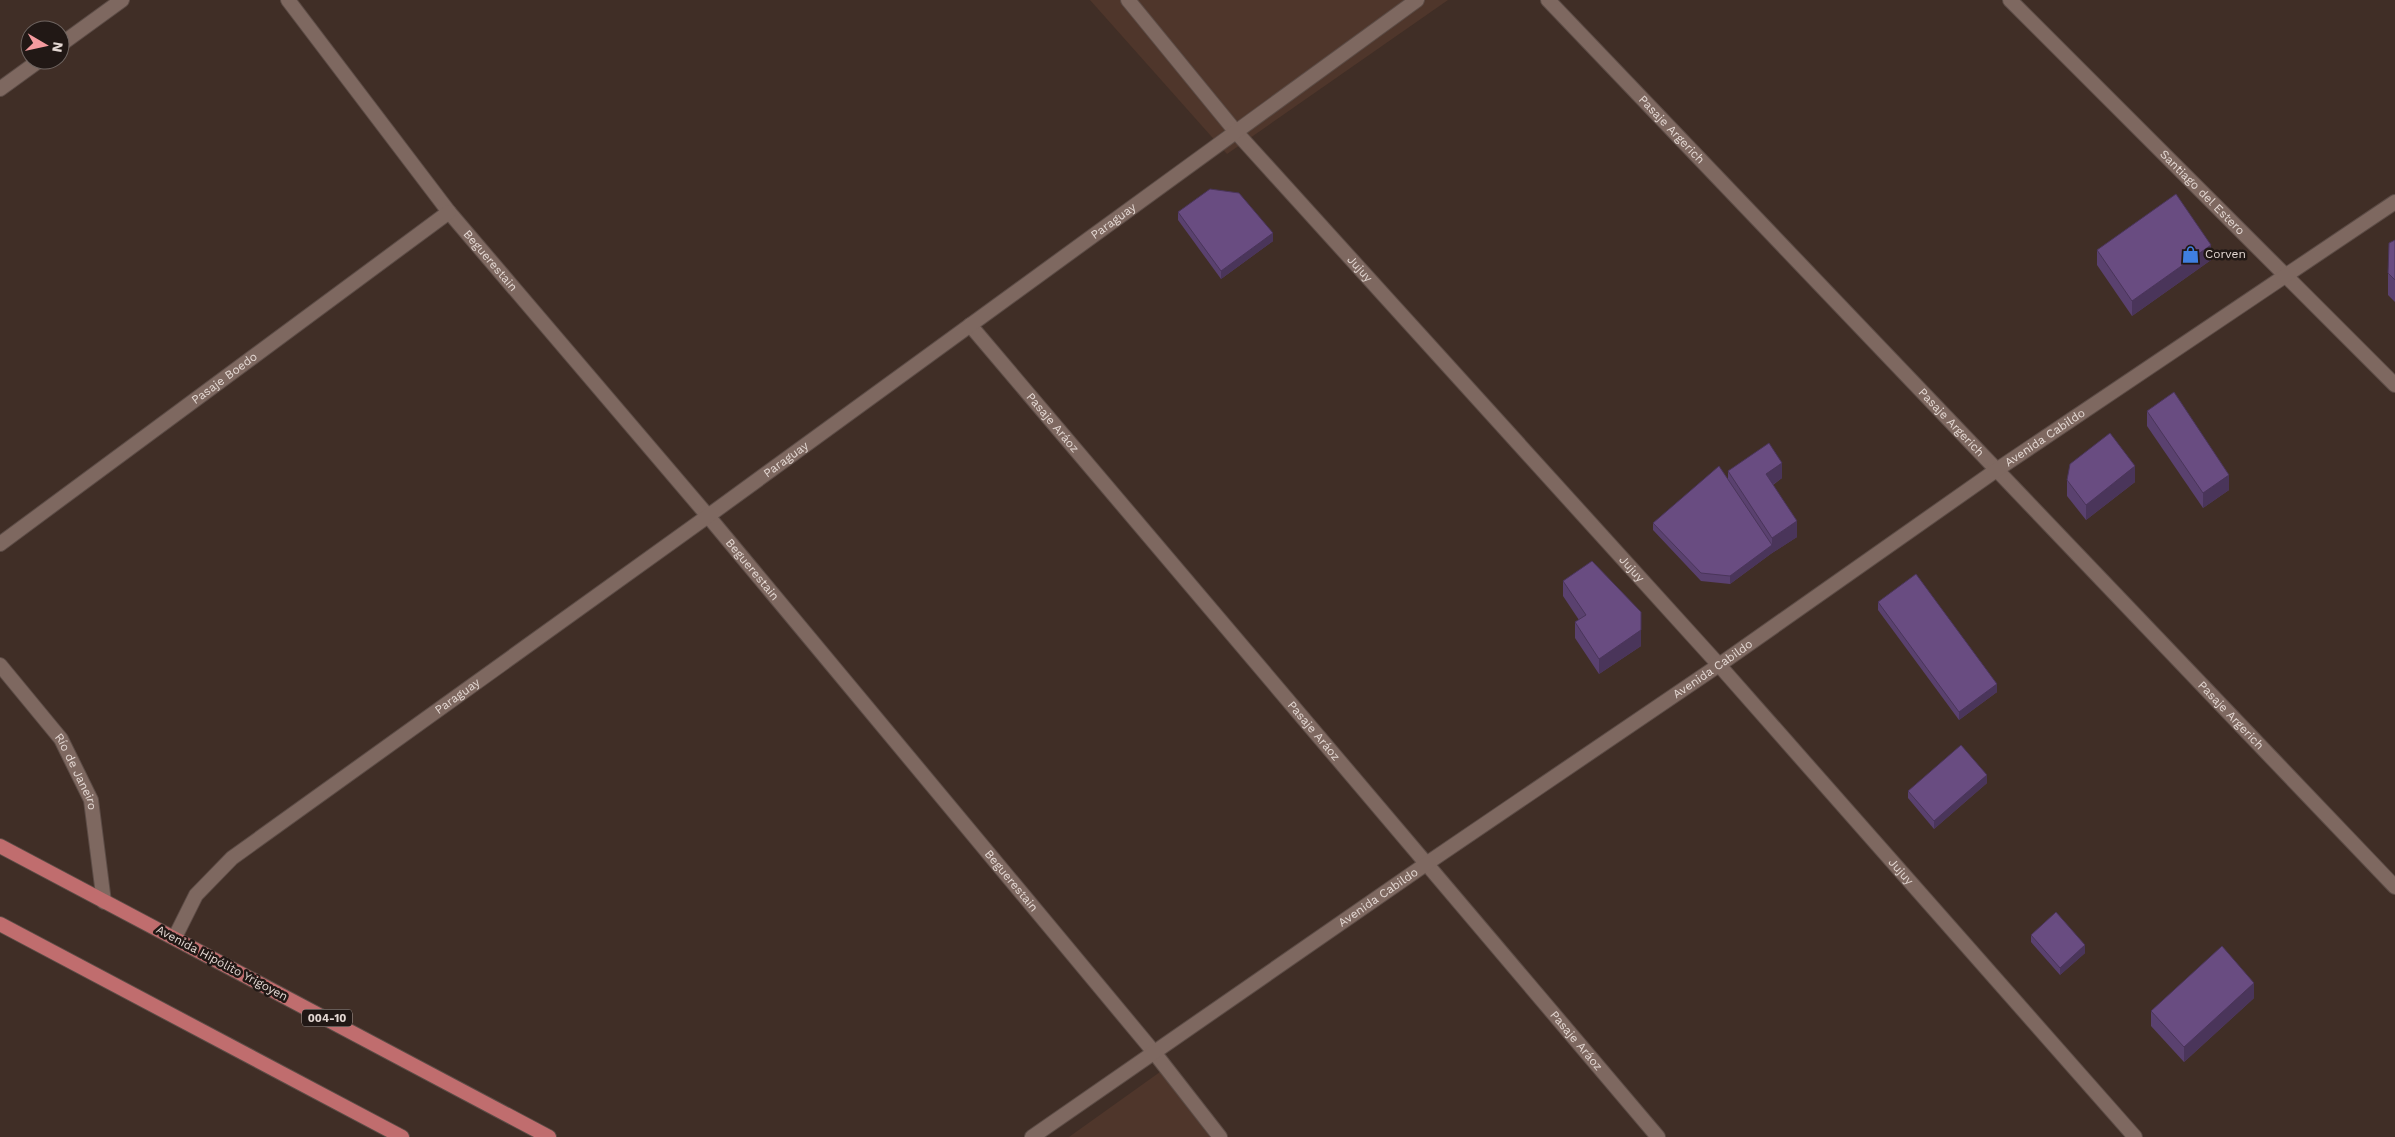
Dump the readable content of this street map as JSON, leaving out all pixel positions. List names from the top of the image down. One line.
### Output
{"streets":{"main road":["Avenida Hipólito Yrigoyen","004-10"],"street":["Pasaje Argerich","Santiago del Estero","Paraguay","Beguerestain","Jujuy","Pasaje Boedo","Pasaje Aráoz","Avenida Cabildo","Río de Janeiro"]},"crossings":[["Pasaje Argerich","Avenida Cabildo"],["Santiago del Estero","Avenida Cabildo"],["Paraguay","Beguerestain"],["Paraguay","Jujuy"],["Paraguay","Pasaje Aráoz"],["Paraguay","Avenida Hipólito Yrigoyen"],["Beguerestain","Pasaje Boedo"],["Beguerestain","Avenida Cabildo"],["Jujuy","Avenida Cabildo"],["Pasaje Aráoz","Avenida Cabildo"],["Río de Janeiro","Avenida Hipólito Yrigoyen"]],"places":{"shop":["Corven"]},"north":"right"}
